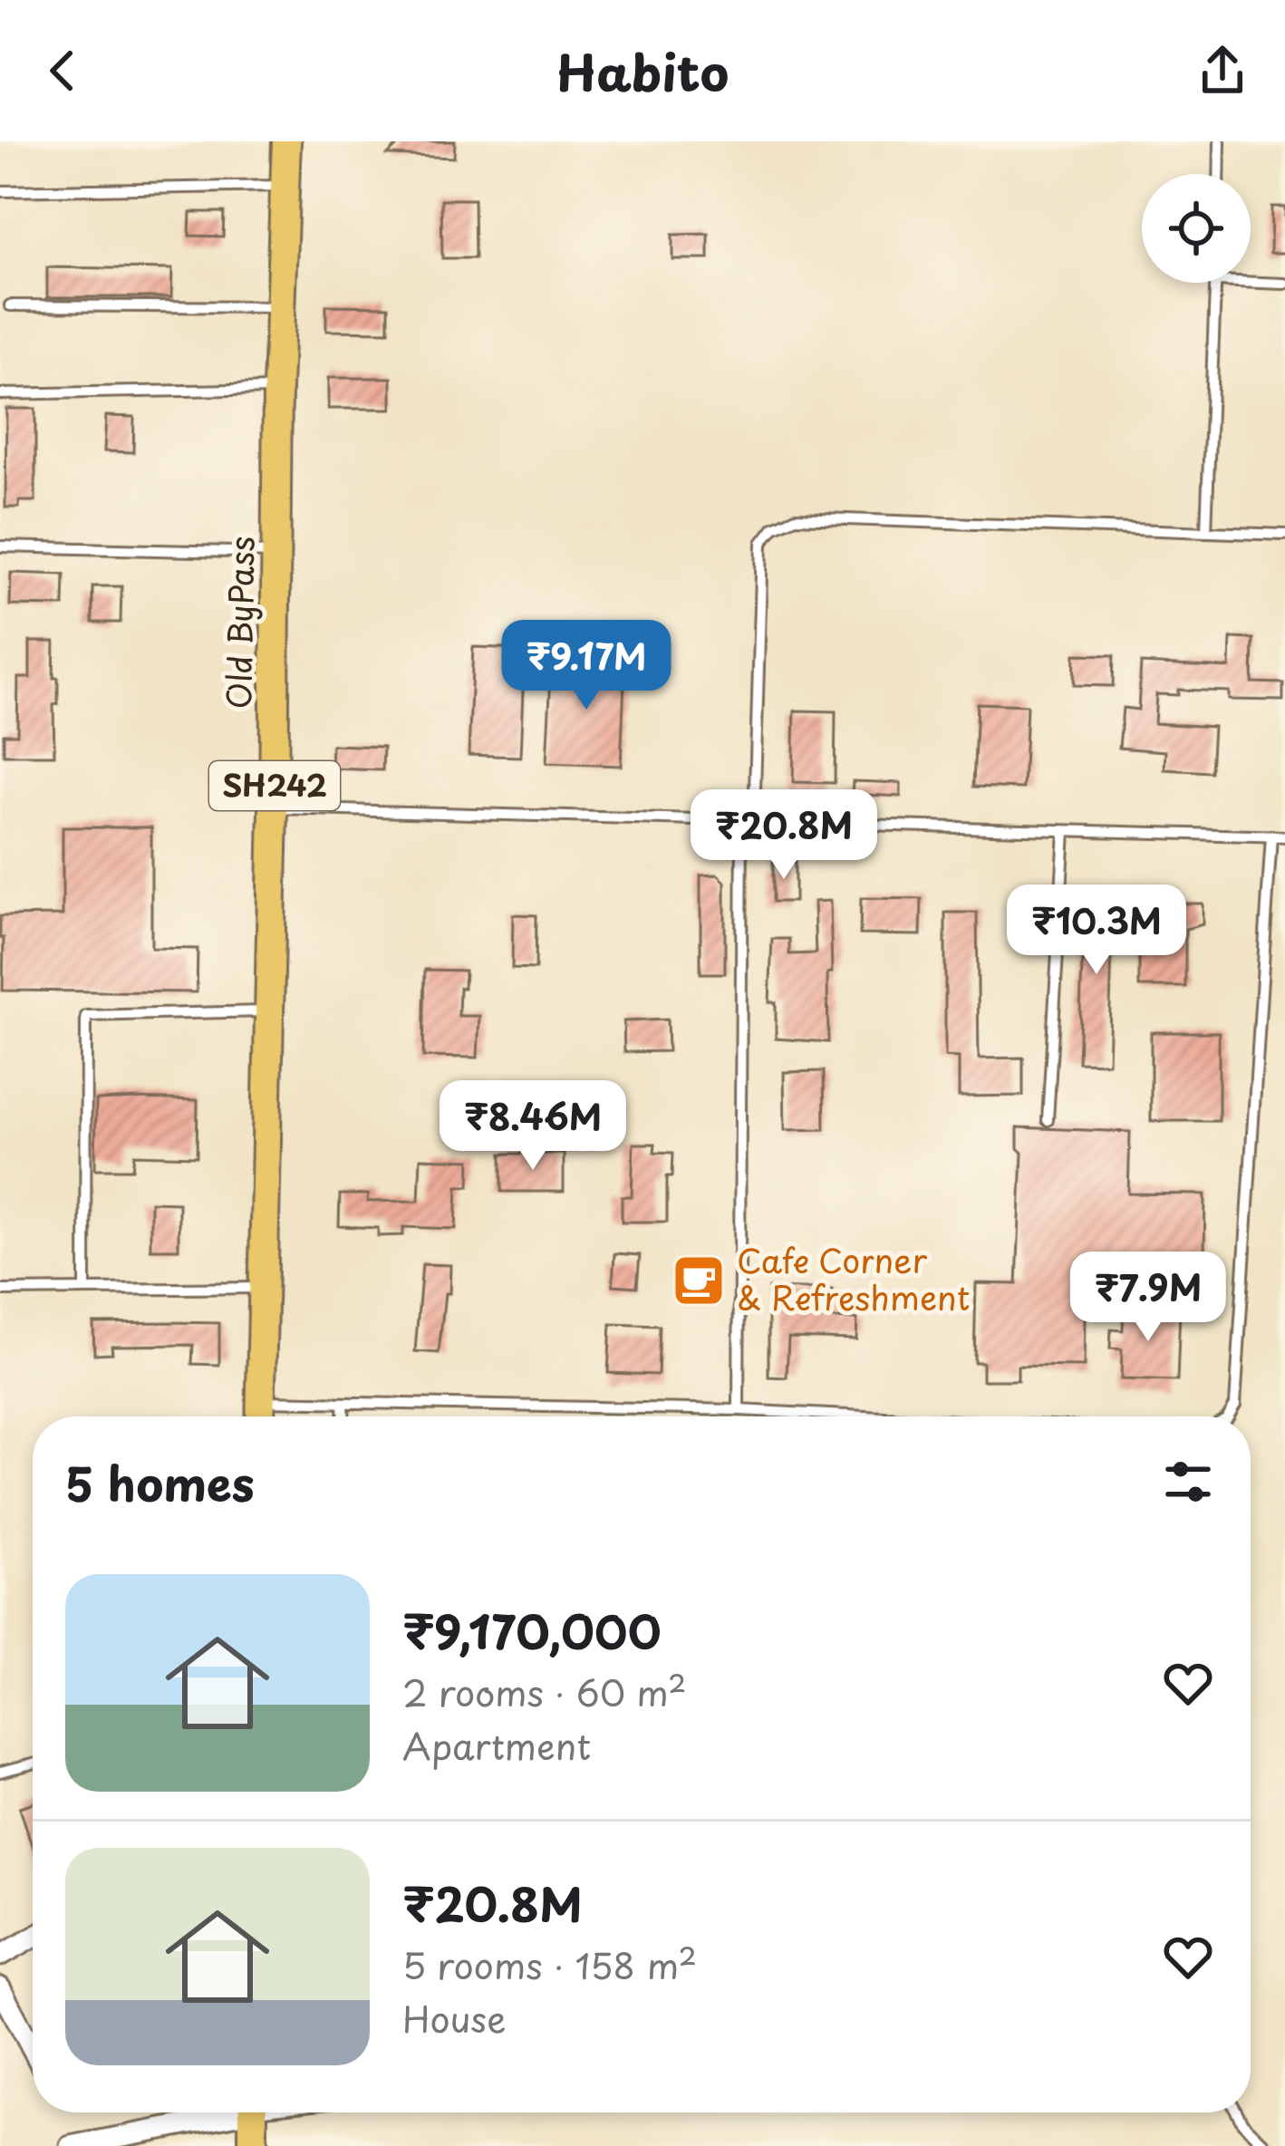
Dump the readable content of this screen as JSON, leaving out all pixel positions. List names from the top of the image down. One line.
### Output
{"streets":{"main road":["Old ByPass","SH242"]},"places":{"cafe":["Cafe Corner & Refreshment"]},"page":{"header":"Habito","price":["₹9.17M","₹20.8M","₹10.3M","₹8.46M","₹7.9M"],"heading":"5 homes","list":[{"name":"₹9,170,000","note":"2 rooms · 60 m² · Apartment"},{"name":"₹20.8M","note":"5 rooms · 158 m² · House"}]}}
